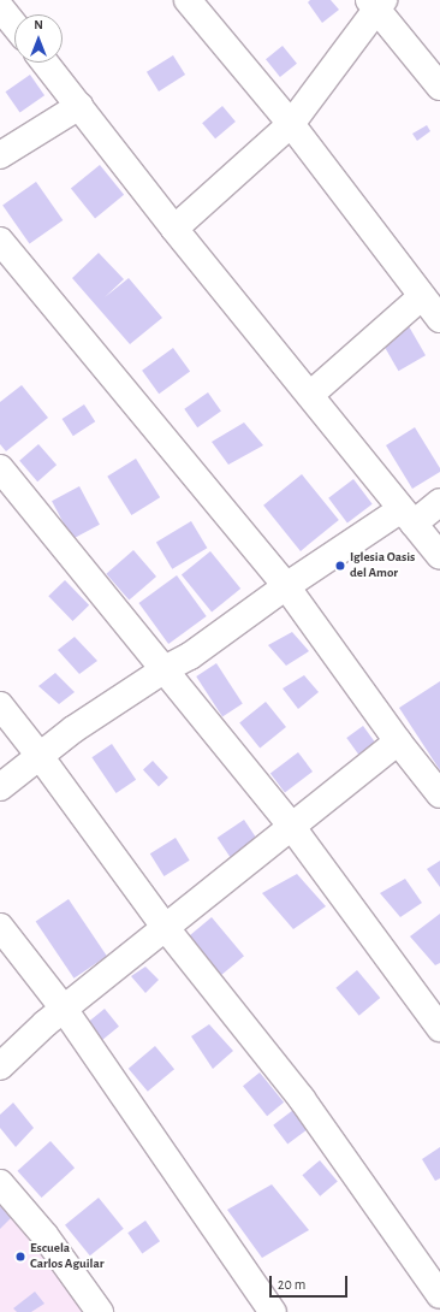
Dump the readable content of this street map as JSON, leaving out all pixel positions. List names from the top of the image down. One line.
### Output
{"places":["Iglesia Oasis del Amor","Escuela Carlos Aguilar"],"scale_bar":"20 m","north":"top"}
